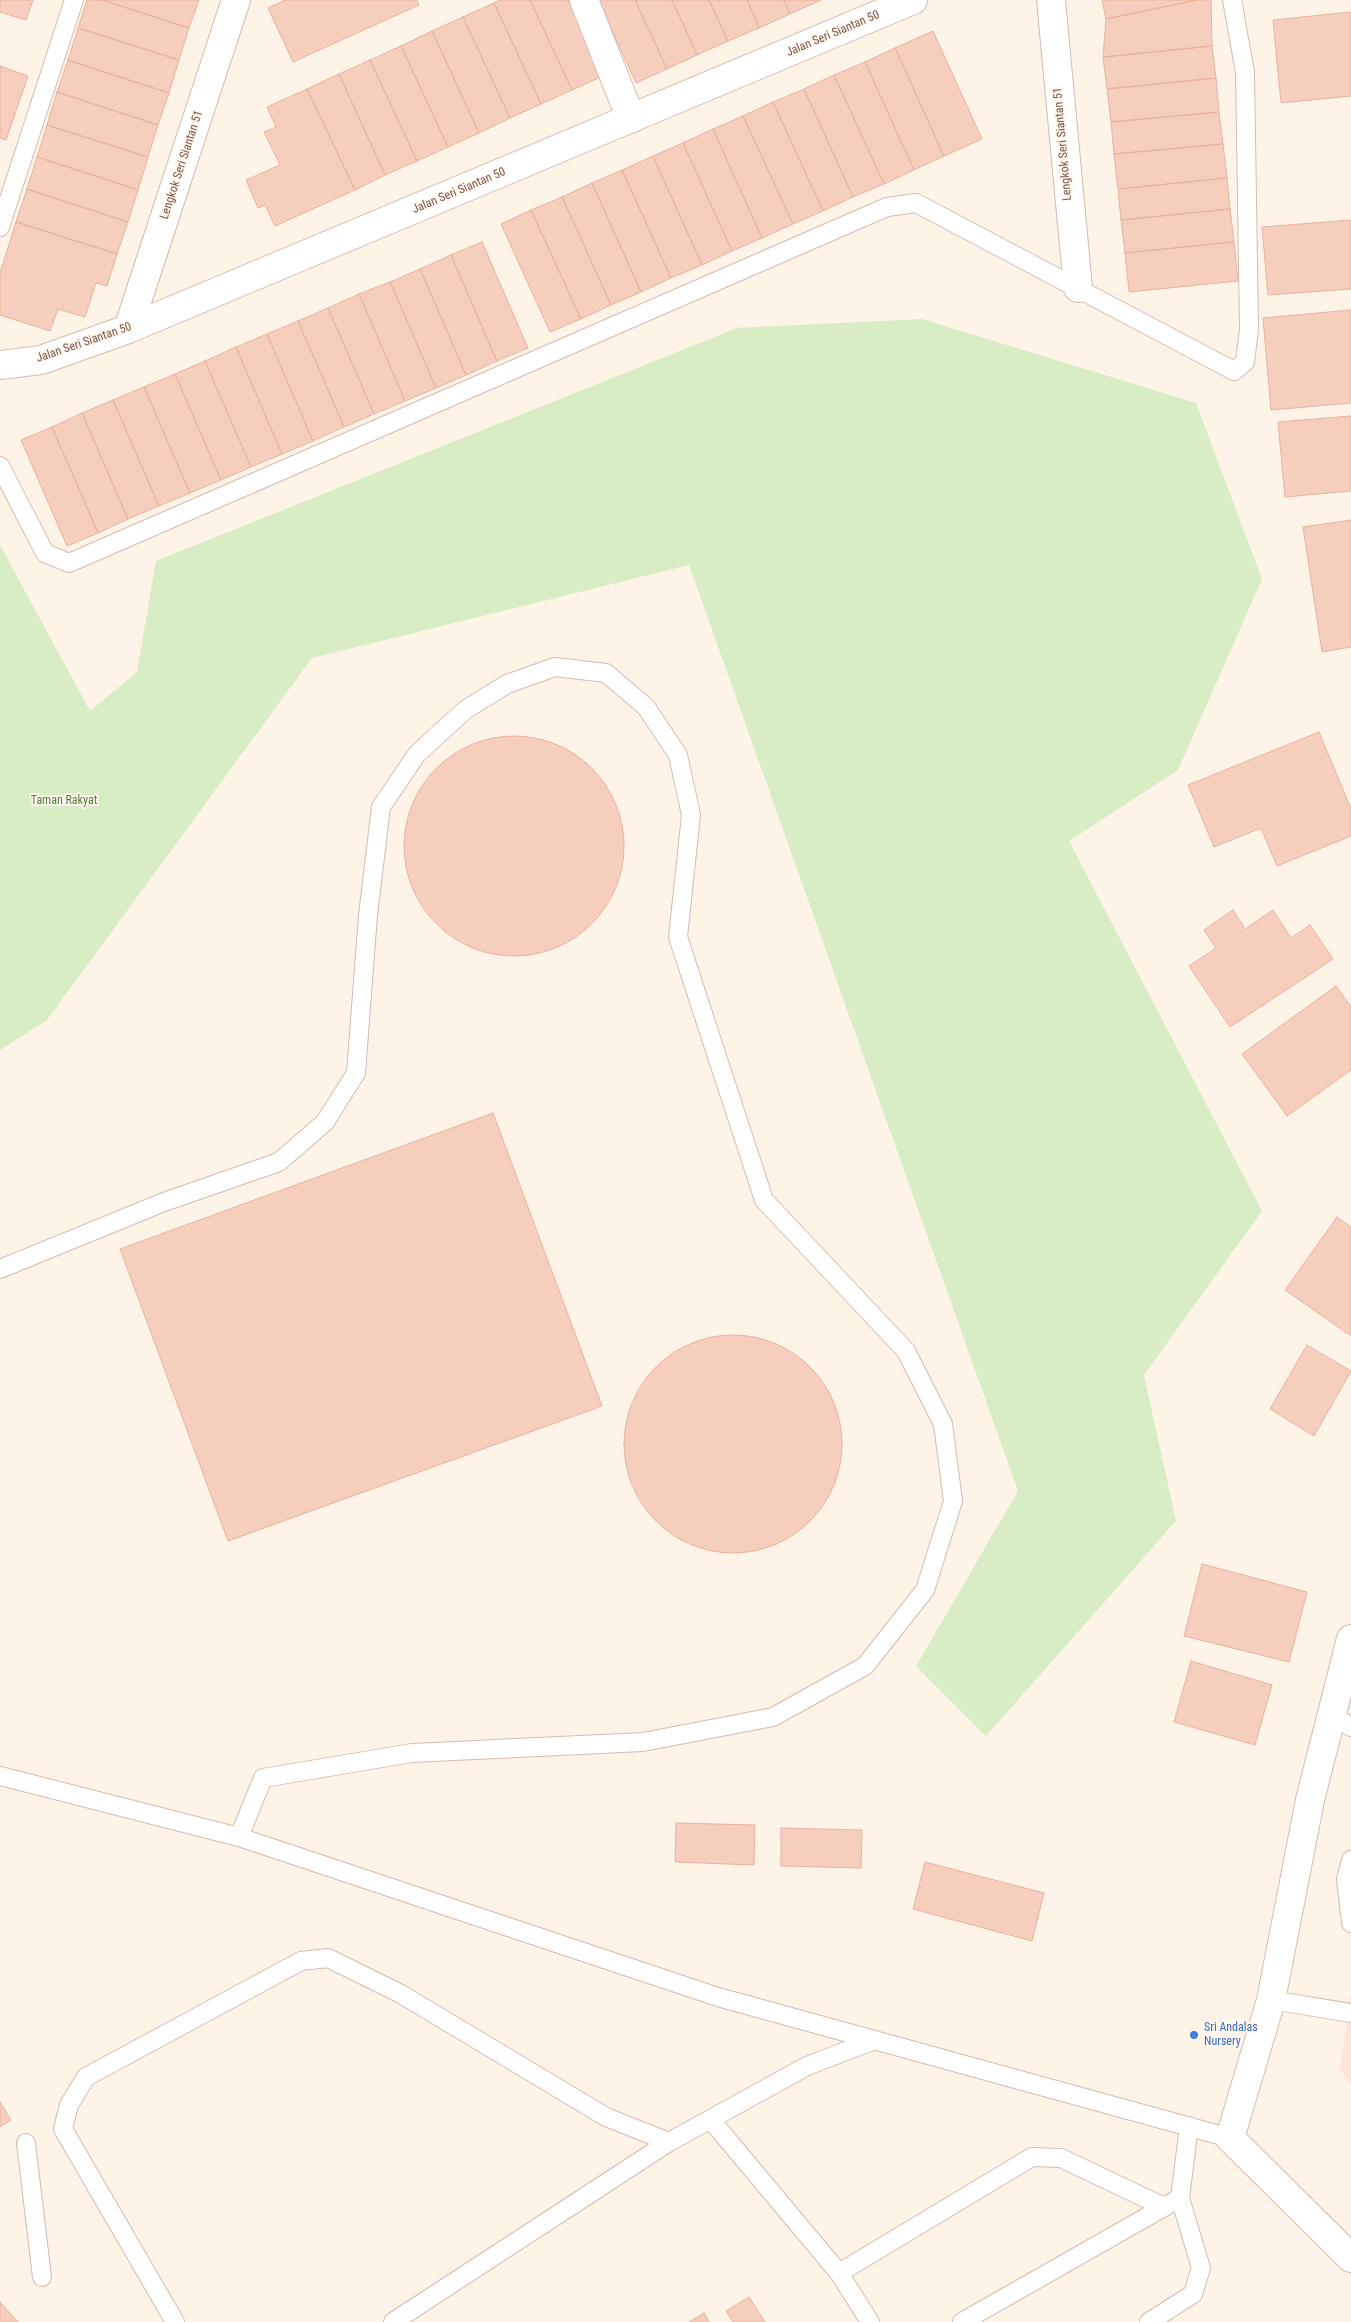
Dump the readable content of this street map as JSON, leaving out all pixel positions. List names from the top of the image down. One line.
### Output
{"streets":{"street":["Jalan Seri Siantan 50","Lengkok Seri Siantan 51"]},"crossings":[["Jalan Seri Siantan 50","Lengkok Seri Siantan 51"]],"parks":["Taman Rakyat"],"places":["Sri Andalas Nursery"]}
